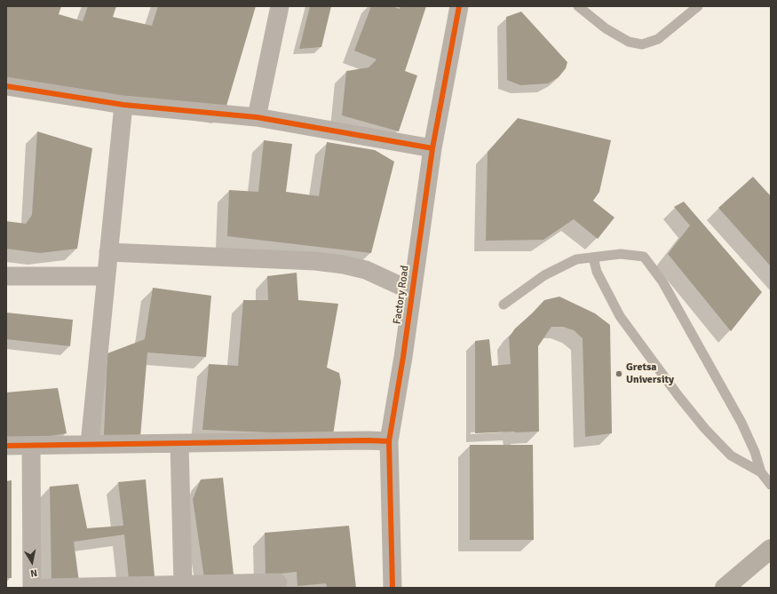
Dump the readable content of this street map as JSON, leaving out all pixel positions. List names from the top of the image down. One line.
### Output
{"streets":{"street":["Factory Road"]},"places":["Gretsa University"],"north":"bottom"}
